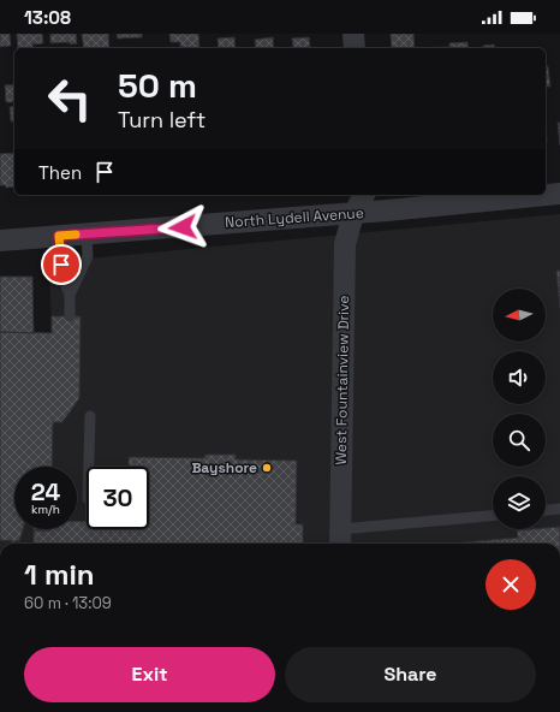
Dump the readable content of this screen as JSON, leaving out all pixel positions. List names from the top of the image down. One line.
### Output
{"streets":{"street":["North Lydell Avenue","West Fountainview Drive"]},"crossings":[["North Lydell Avenue","West Fountainview Drive"]],"places":["Bayshore"],"north":"left","page":{"status":"13:08","turn":["50 m","Turn left"],"then":"Then","speed":"24 km/h","limit":"30","heading":["1 min","60 m · 13:09"],"buttons":["Exit","Share"]}}
